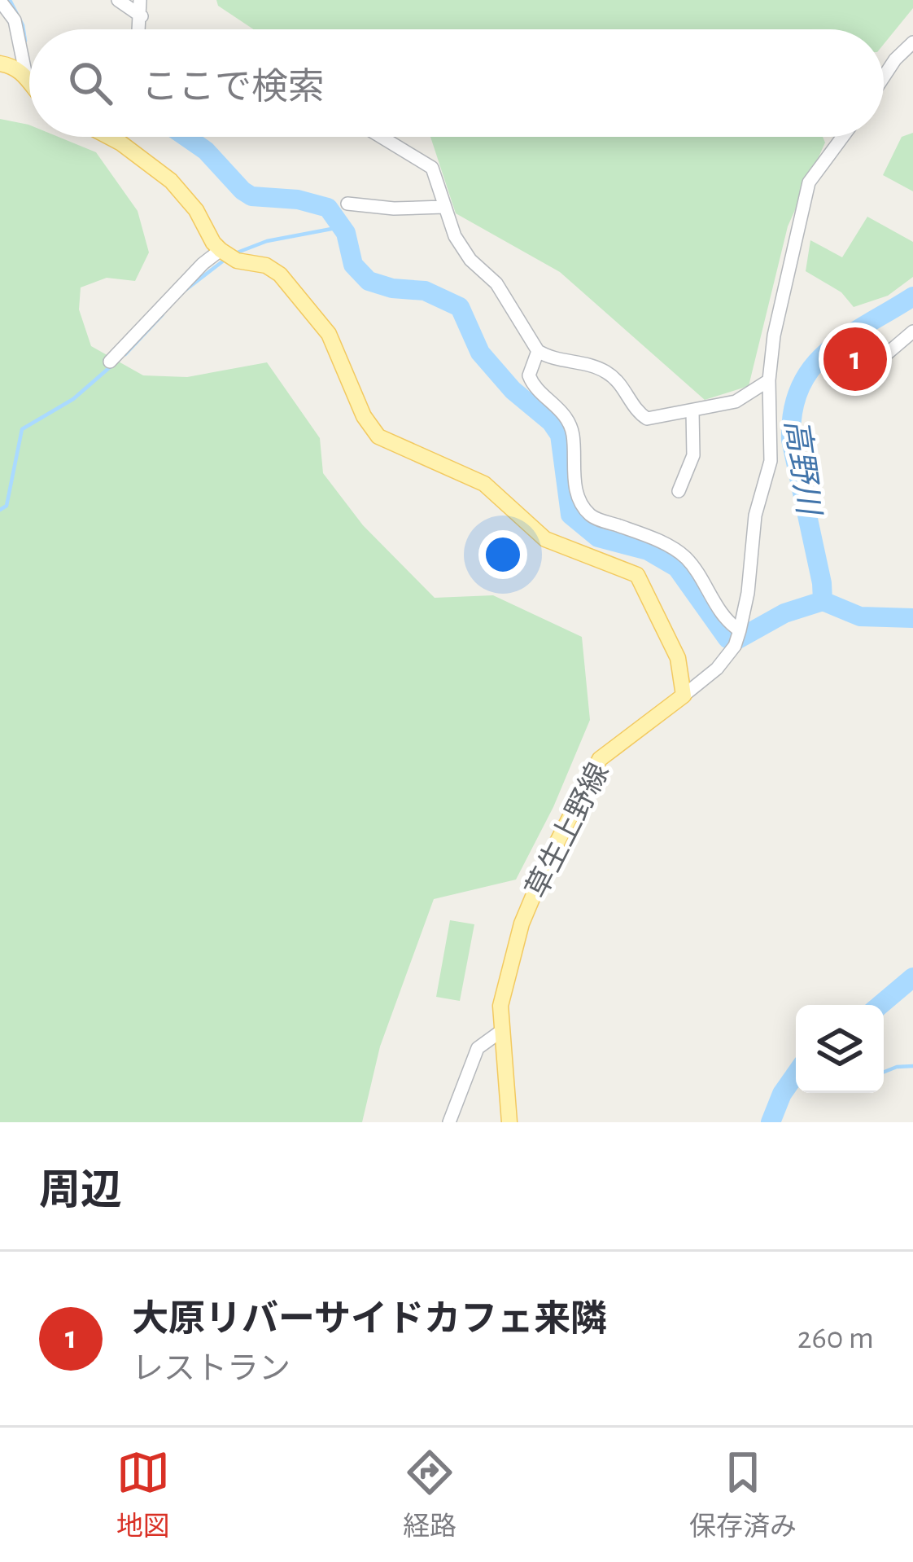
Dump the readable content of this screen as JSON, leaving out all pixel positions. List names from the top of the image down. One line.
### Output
{"streets":{"main road":["草生上野線"]},"water":["高野川"],"page":{"search":"ここで検索","pins":"1","heading":"周辺","list":[{"mark":"1","name":"大原リバーサイドカフェ来隣","note":"レストラン","value":"260 m"}],"nav":["地図","経路","保存済み"]}}
